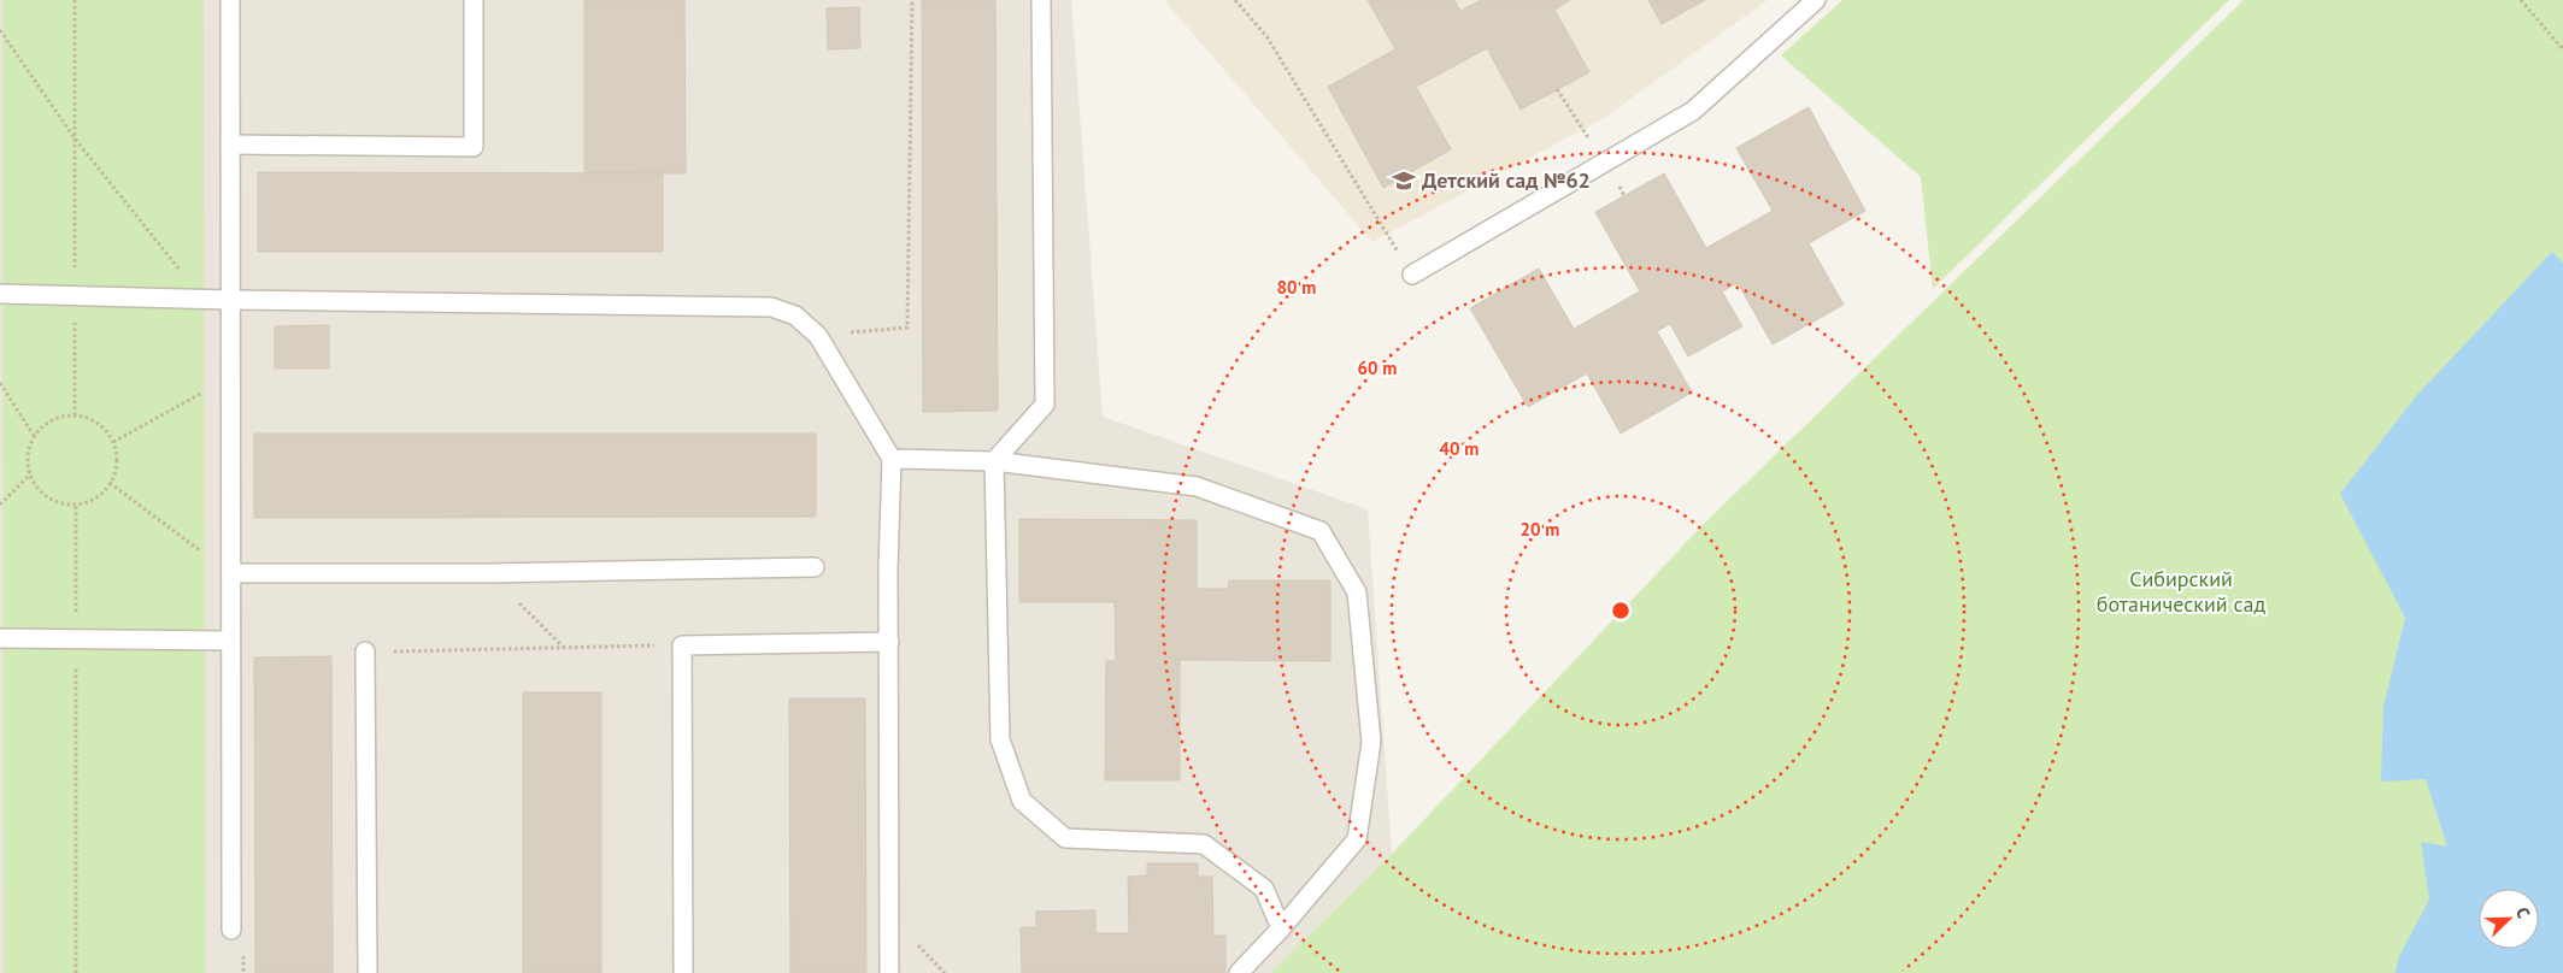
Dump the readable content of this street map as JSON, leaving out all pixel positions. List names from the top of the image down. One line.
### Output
{"parks":["Сибирский ботанический сад"],"places":{"school or university":["Детский сад №62"]},"north":"top right","rings":["80 m","60 m","40 m","20 m"]}
